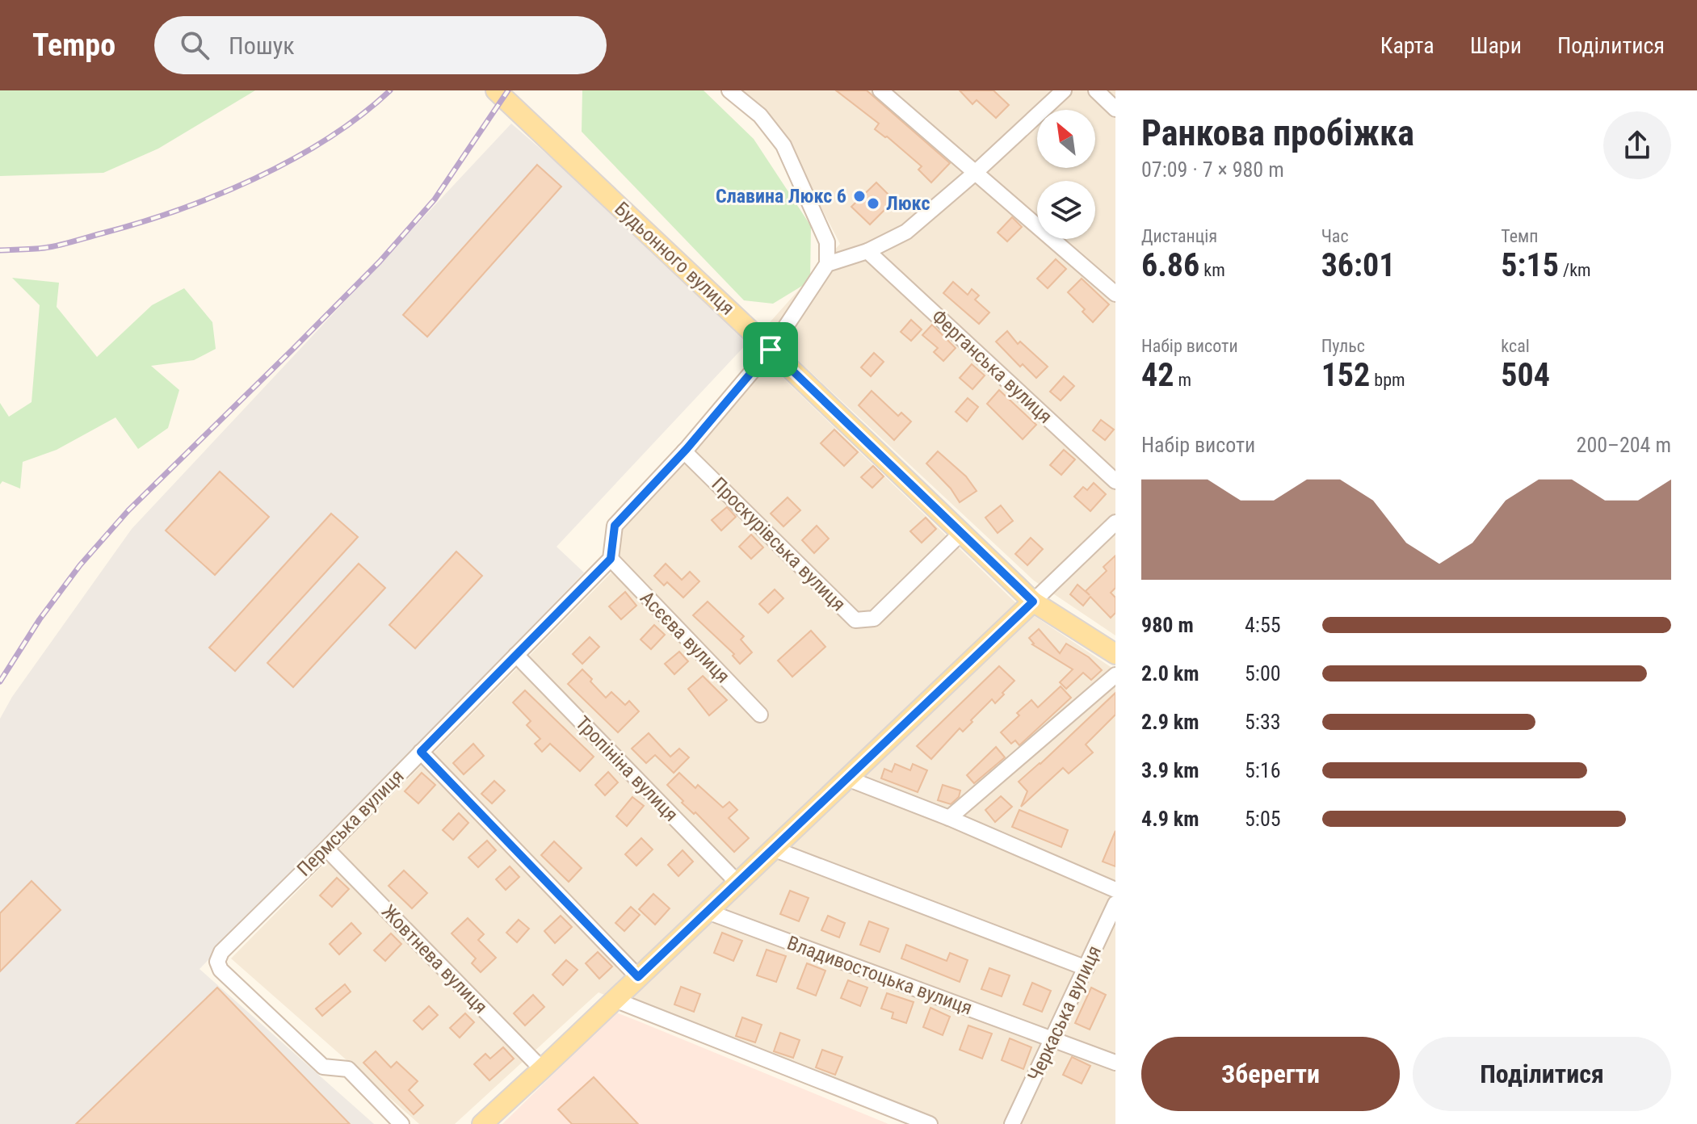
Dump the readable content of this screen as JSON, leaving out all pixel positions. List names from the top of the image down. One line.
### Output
{"streets":{"main road":["Будьонного вулиця"],"street":["Ферганська вулиця","Проскурівська вулиця","Асєєва вулиця","Тропініна вулиця","Пермська вулиця","Жовтнева вулиця","Владивостоцька вулиця","Черкаська вулиця"]},"crossings":[["Будьонного вулиця","Проскурівська вулиця"],["Асєєва вулиця","Пермська вулиця"],["Тропініна вулиця","Пермська вулиця"],["Пермська вулиця","Жовтнева вулиця"],["Владивостоцька вулиця","Черкаська вулиця"]],"places":["Славина Люкс 6","Люкс"],"north":"top left","page":{"header":"Tempo","search":"Пошук","nav":["Карта","Шари","Поділитися"],"heading":["Ранкова пробіжка","07:09 · 7 × 980 m"],"stats":[["Дистанція","6.86 km"],["Час","36:01"],["Темп","5:15 /km"],["Набір висоти","42 m"],["Пульс","152 bpm"],["kcal","504"]],"chart":["Набір висоти","200–204 m"],"list":[{"name":"980 m","note":"4:55"},{"name":"2.0 km","note":"5:00"},{"name":"2.9 km","note":"5:33"},{"name":"3.9 km","note":"5:16"},{"name":"4.9 km","note":"5:05"}],"buttons":["Зберегти","Поділитися"]}}
